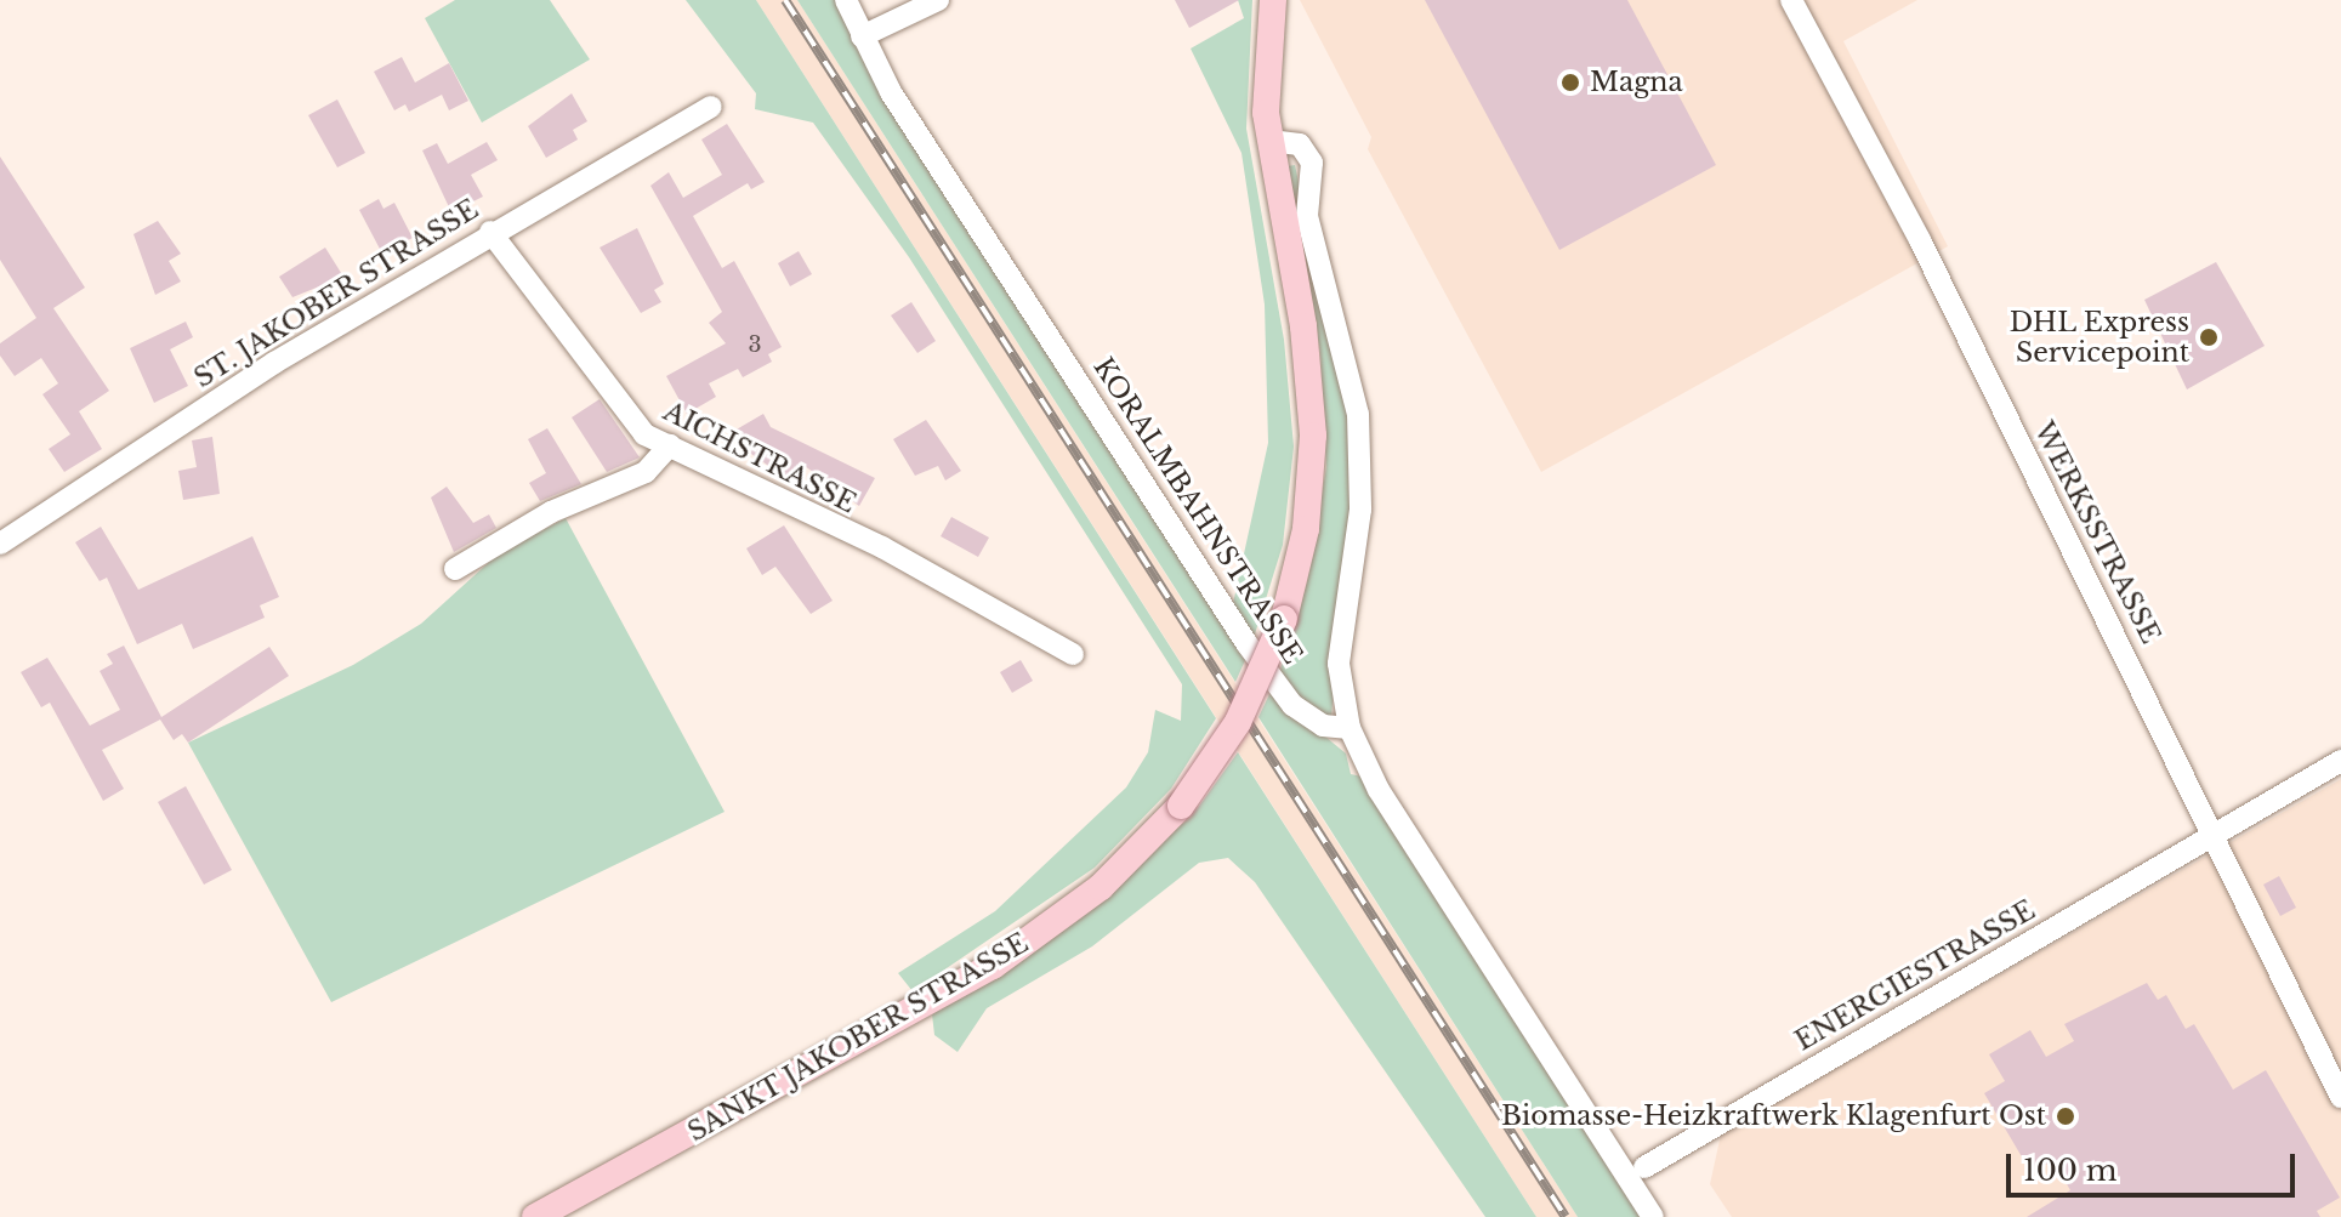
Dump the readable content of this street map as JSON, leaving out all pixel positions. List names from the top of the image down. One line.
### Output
{"streets":{"main road":["SANKT JAKOBER STRASSE"],"street":["ST. JAKOBER STRASSE","AICHSTRASSE","KORALMBAHNSTRASSE","WERKSSTRASSE","ENERGIESTRASSE"]},"crossings":[["ST. JAKOBER STRASSE","AICHSTRASSE"],["WERKSSTRASSE","ENERGIESTRASSE"]],"places":["Magna","DHL Express Servicepoint","Biomasse-Heizkraftwerk Klagenfurt Ost"],"house_numbers":["3"],"scale_bar":"100 m"}
